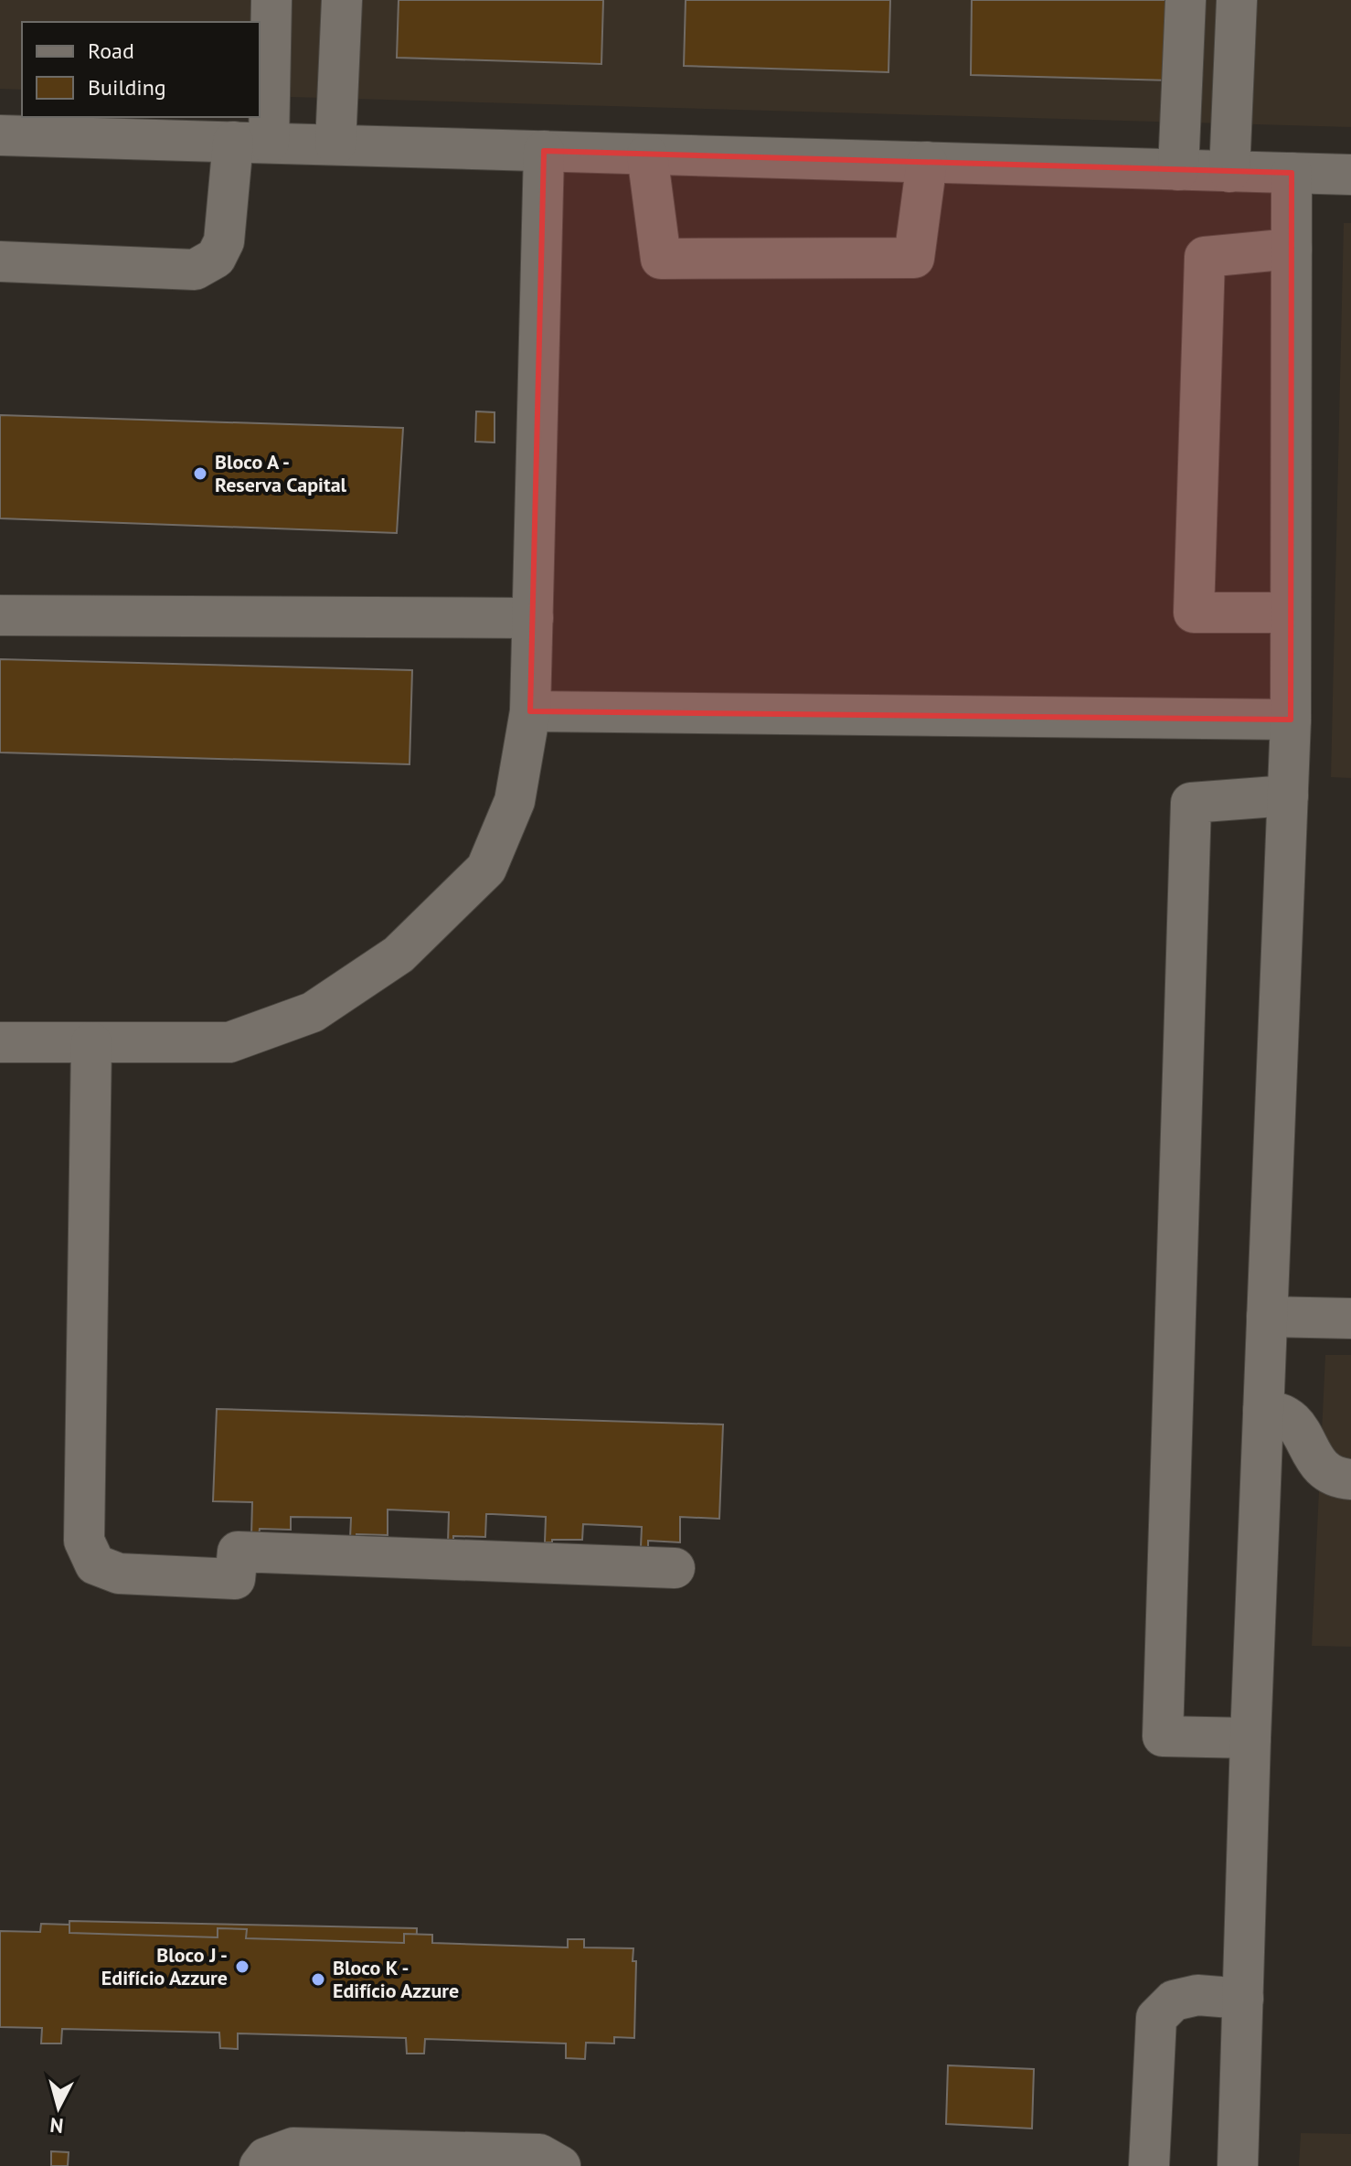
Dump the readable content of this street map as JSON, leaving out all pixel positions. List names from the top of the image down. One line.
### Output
{"places":["Bloco A - Reserva Capital","Bloco J - Edifício Azzure","Bloco K - Edifício Azzure"],"legend":["Road","Building"],"north":"bottom"}
